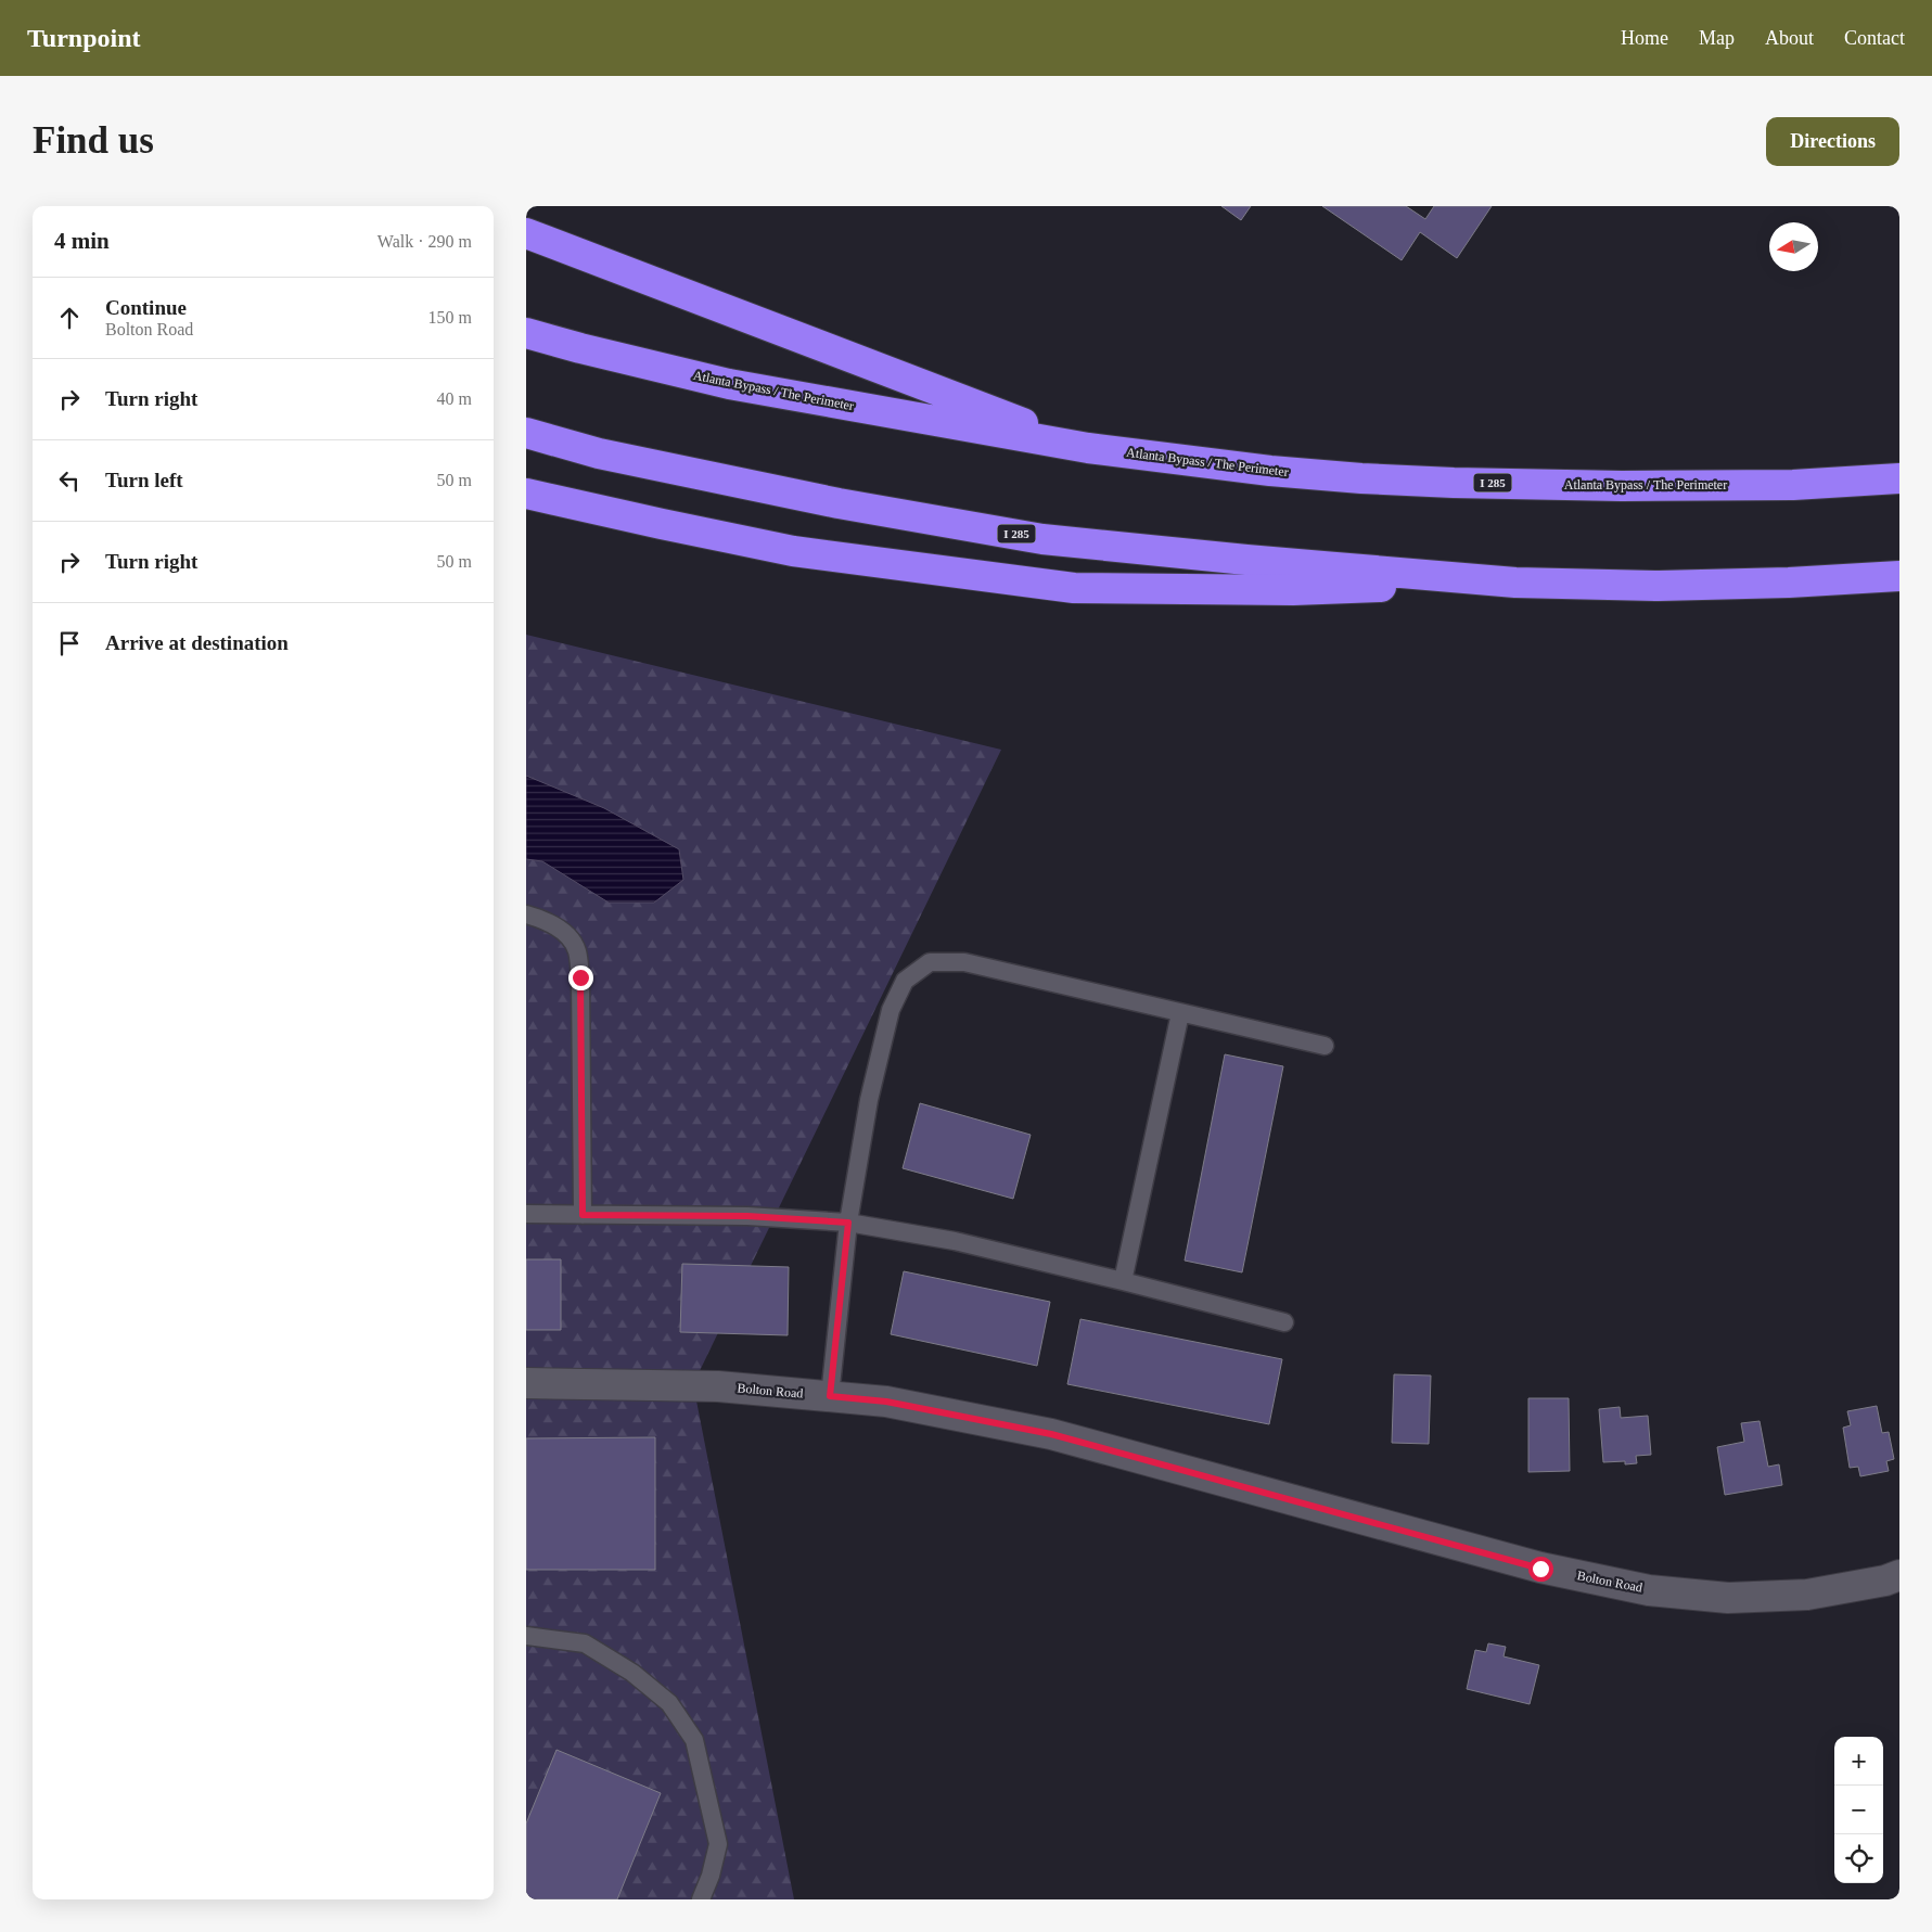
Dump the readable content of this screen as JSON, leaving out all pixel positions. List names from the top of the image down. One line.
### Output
{"streets":{"highway":["Atlanta Bypass / The Perimeter","I 285"],"street":["Bolton Road"]},"north":"left","page":{"header":"Turnpoint","nav":["Home","Map","About","Contact"],"buttons":"Directions","title":"Find us","heading":["4 min","Walk · 290 m"],"list":[["Continue","Bolton Road","150 m"],["Turn right","40 m"],["Turn left","50 m"],["Turn right","50 m"],"Arrive at destination"],"map_buttons":["+","−"]}}
